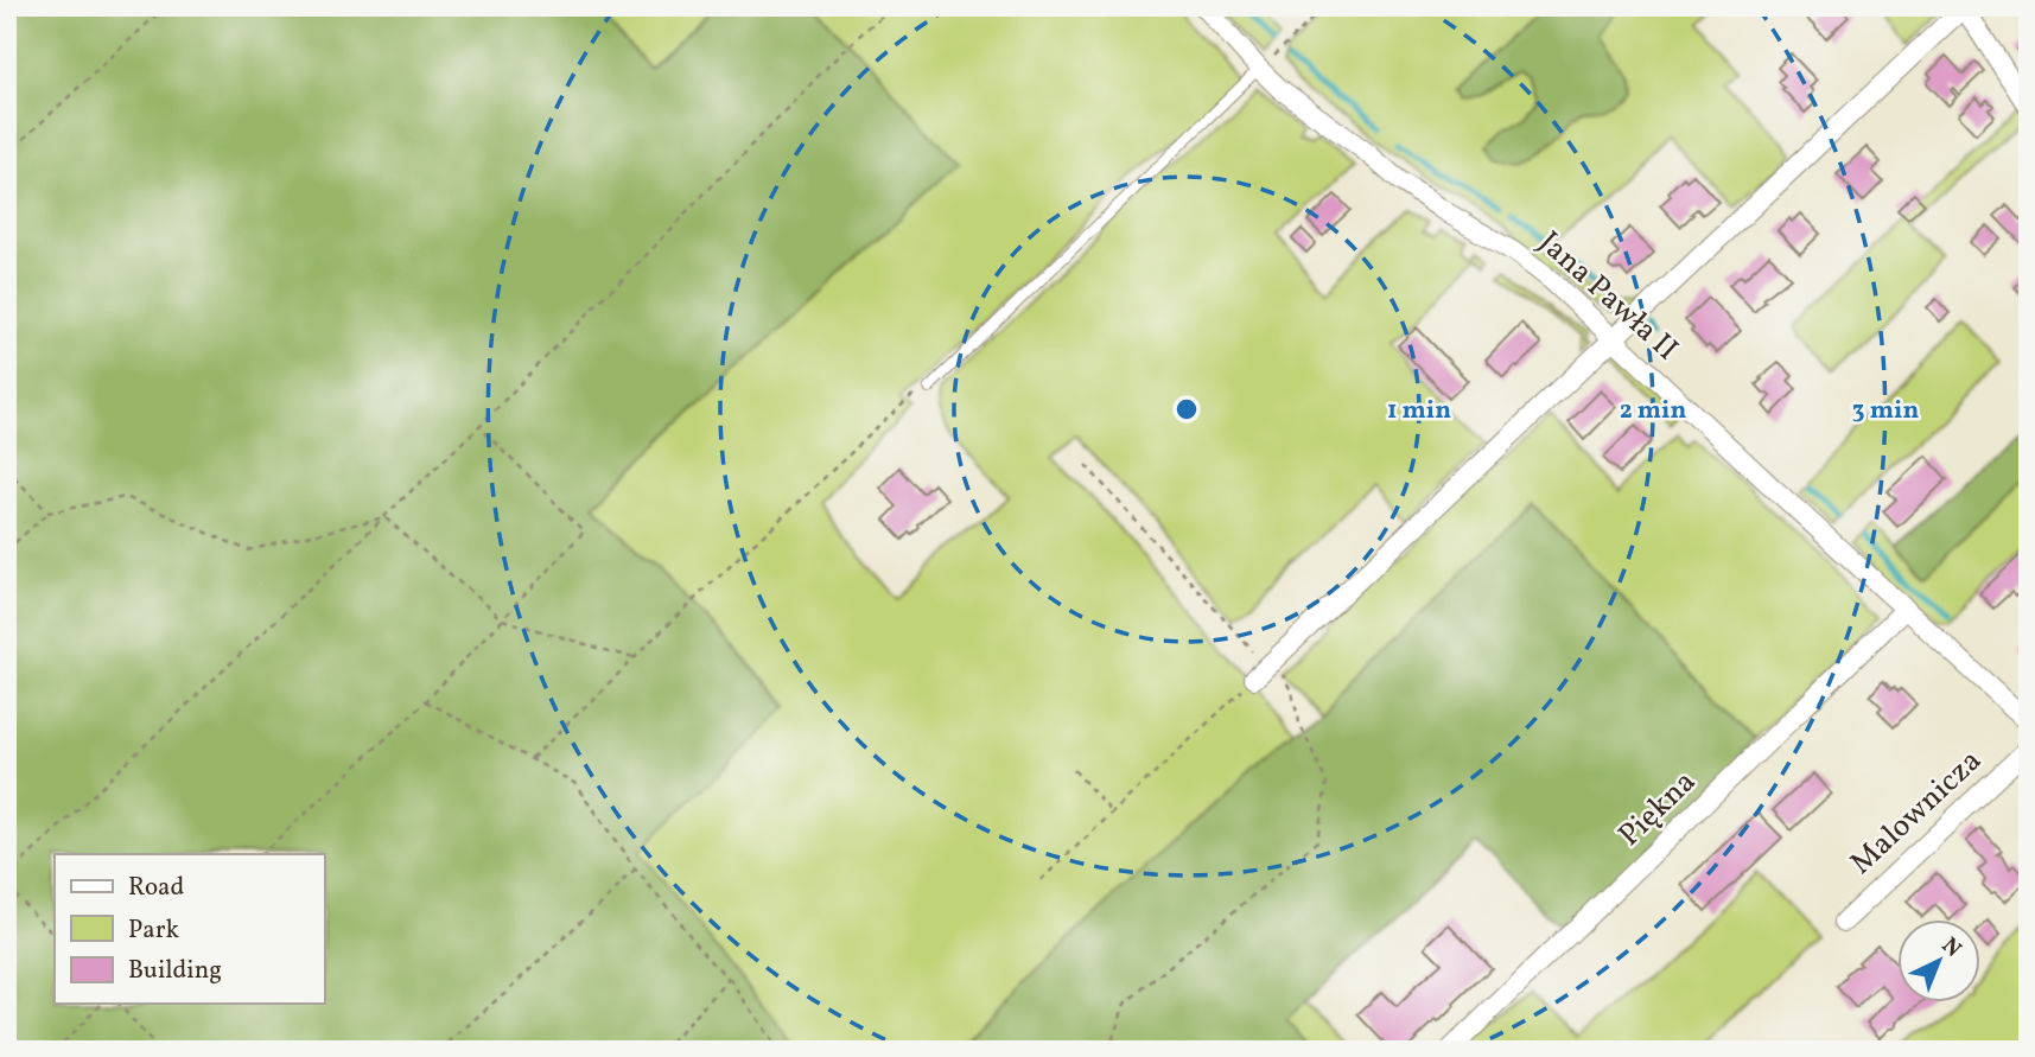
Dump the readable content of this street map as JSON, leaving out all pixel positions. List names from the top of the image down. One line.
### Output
{"streets":{"street":["Jana Pawła II","Piękna","Malownicza"]},"crossings":[["Jana Pawła II","Piękna"]],"legend":["Road","Park","Building"],"north":"top right","rings":["1 min","2 min","3 min"]}
